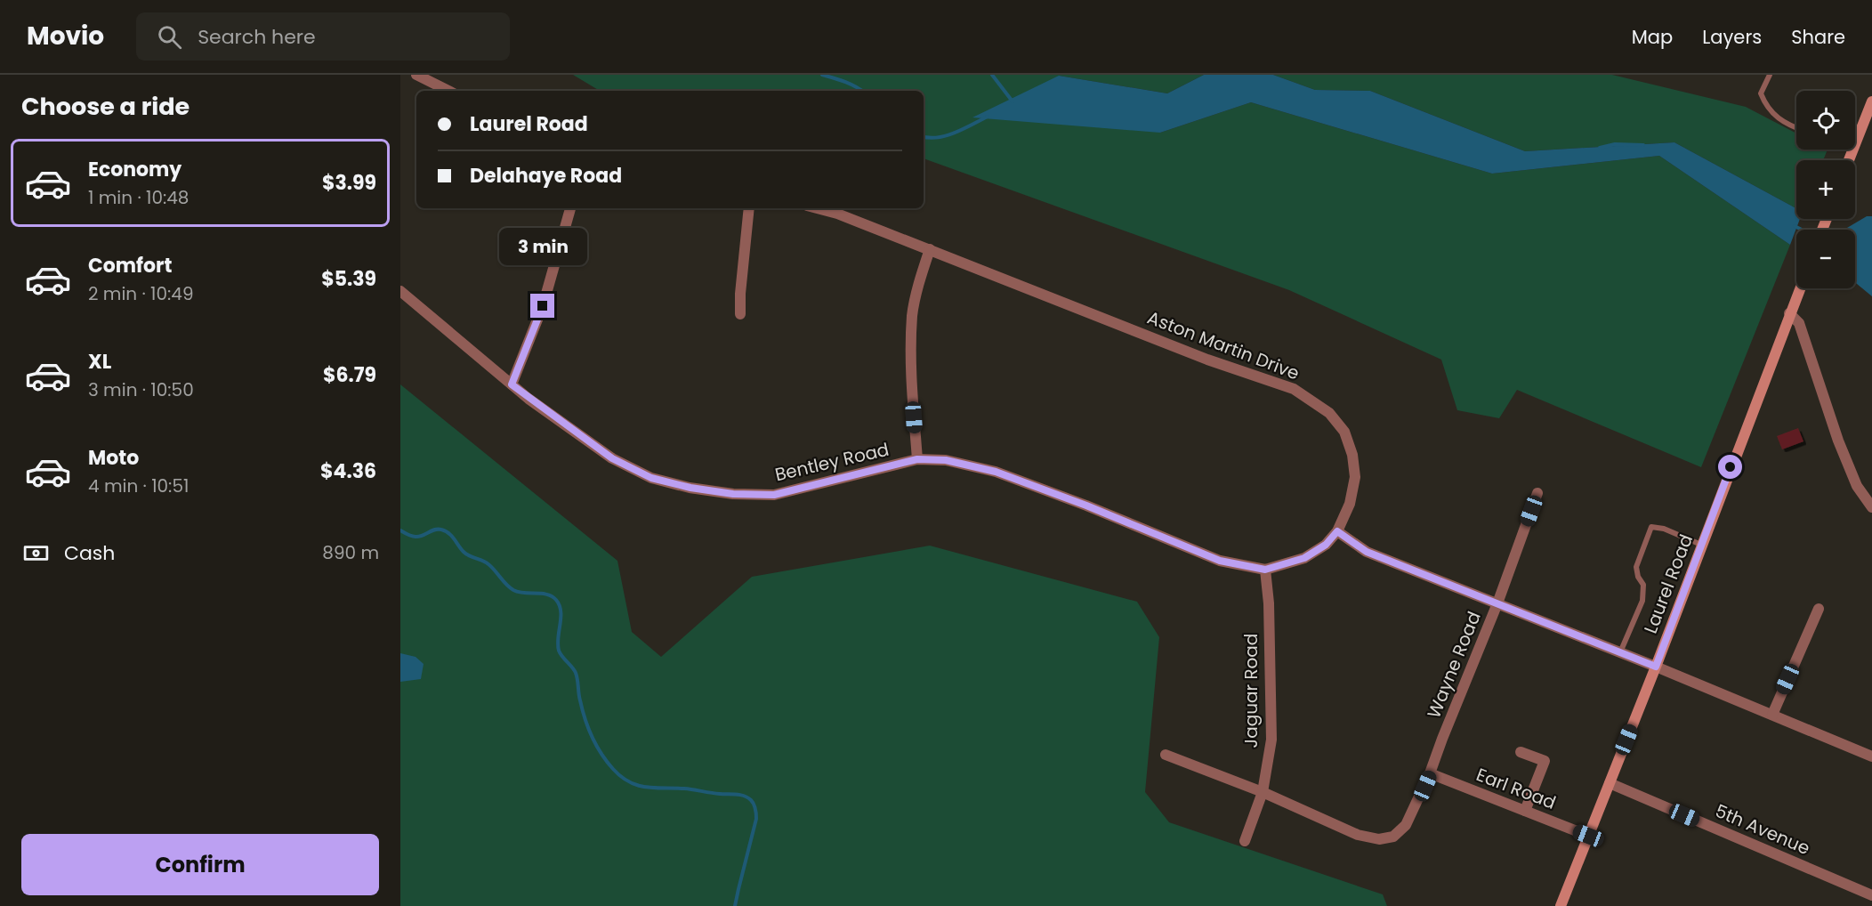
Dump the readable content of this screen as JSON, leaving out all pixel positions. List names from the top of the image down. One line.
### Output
{"streets":{"main road":["Laurel Road"],"street":["Aston Martin Drive","Bentley Road","Wayne Road","Jaguar Road","Earl Road","5th Avenue"]},"crossings":[["Aston Martin Drive","Bentley Road"],["Bentley Road","Jaguar Road"],["Laurel Road","Earl Road"],["Laurel Road","5th Avenue"],["Wayne Road","Jaguar Road"],["Wayne Road","Earl Road"]],"page":{"header":"Movio","search":"Search here","nav":["Map","Layers","Share"],"heading":"Choose a ride","map_buttons":["+","−"],"banner":["Laurel Road","Delahaye Road"],"list":[{"name":"Economy","note":"1 min · 10:48","value":"$3.99"},{"name":"Comfort","note":"2 min · 10:49","value":"$5.39"},{"name":"XL","note":"3 min · 10:50","value":"$6.79"},{"name":"Moto","note":"4 min · 10:51","value":"$4.36"}],"bubble":"3 min","pay":["Cash","890 m"],"buttons":"Confirm"}}
